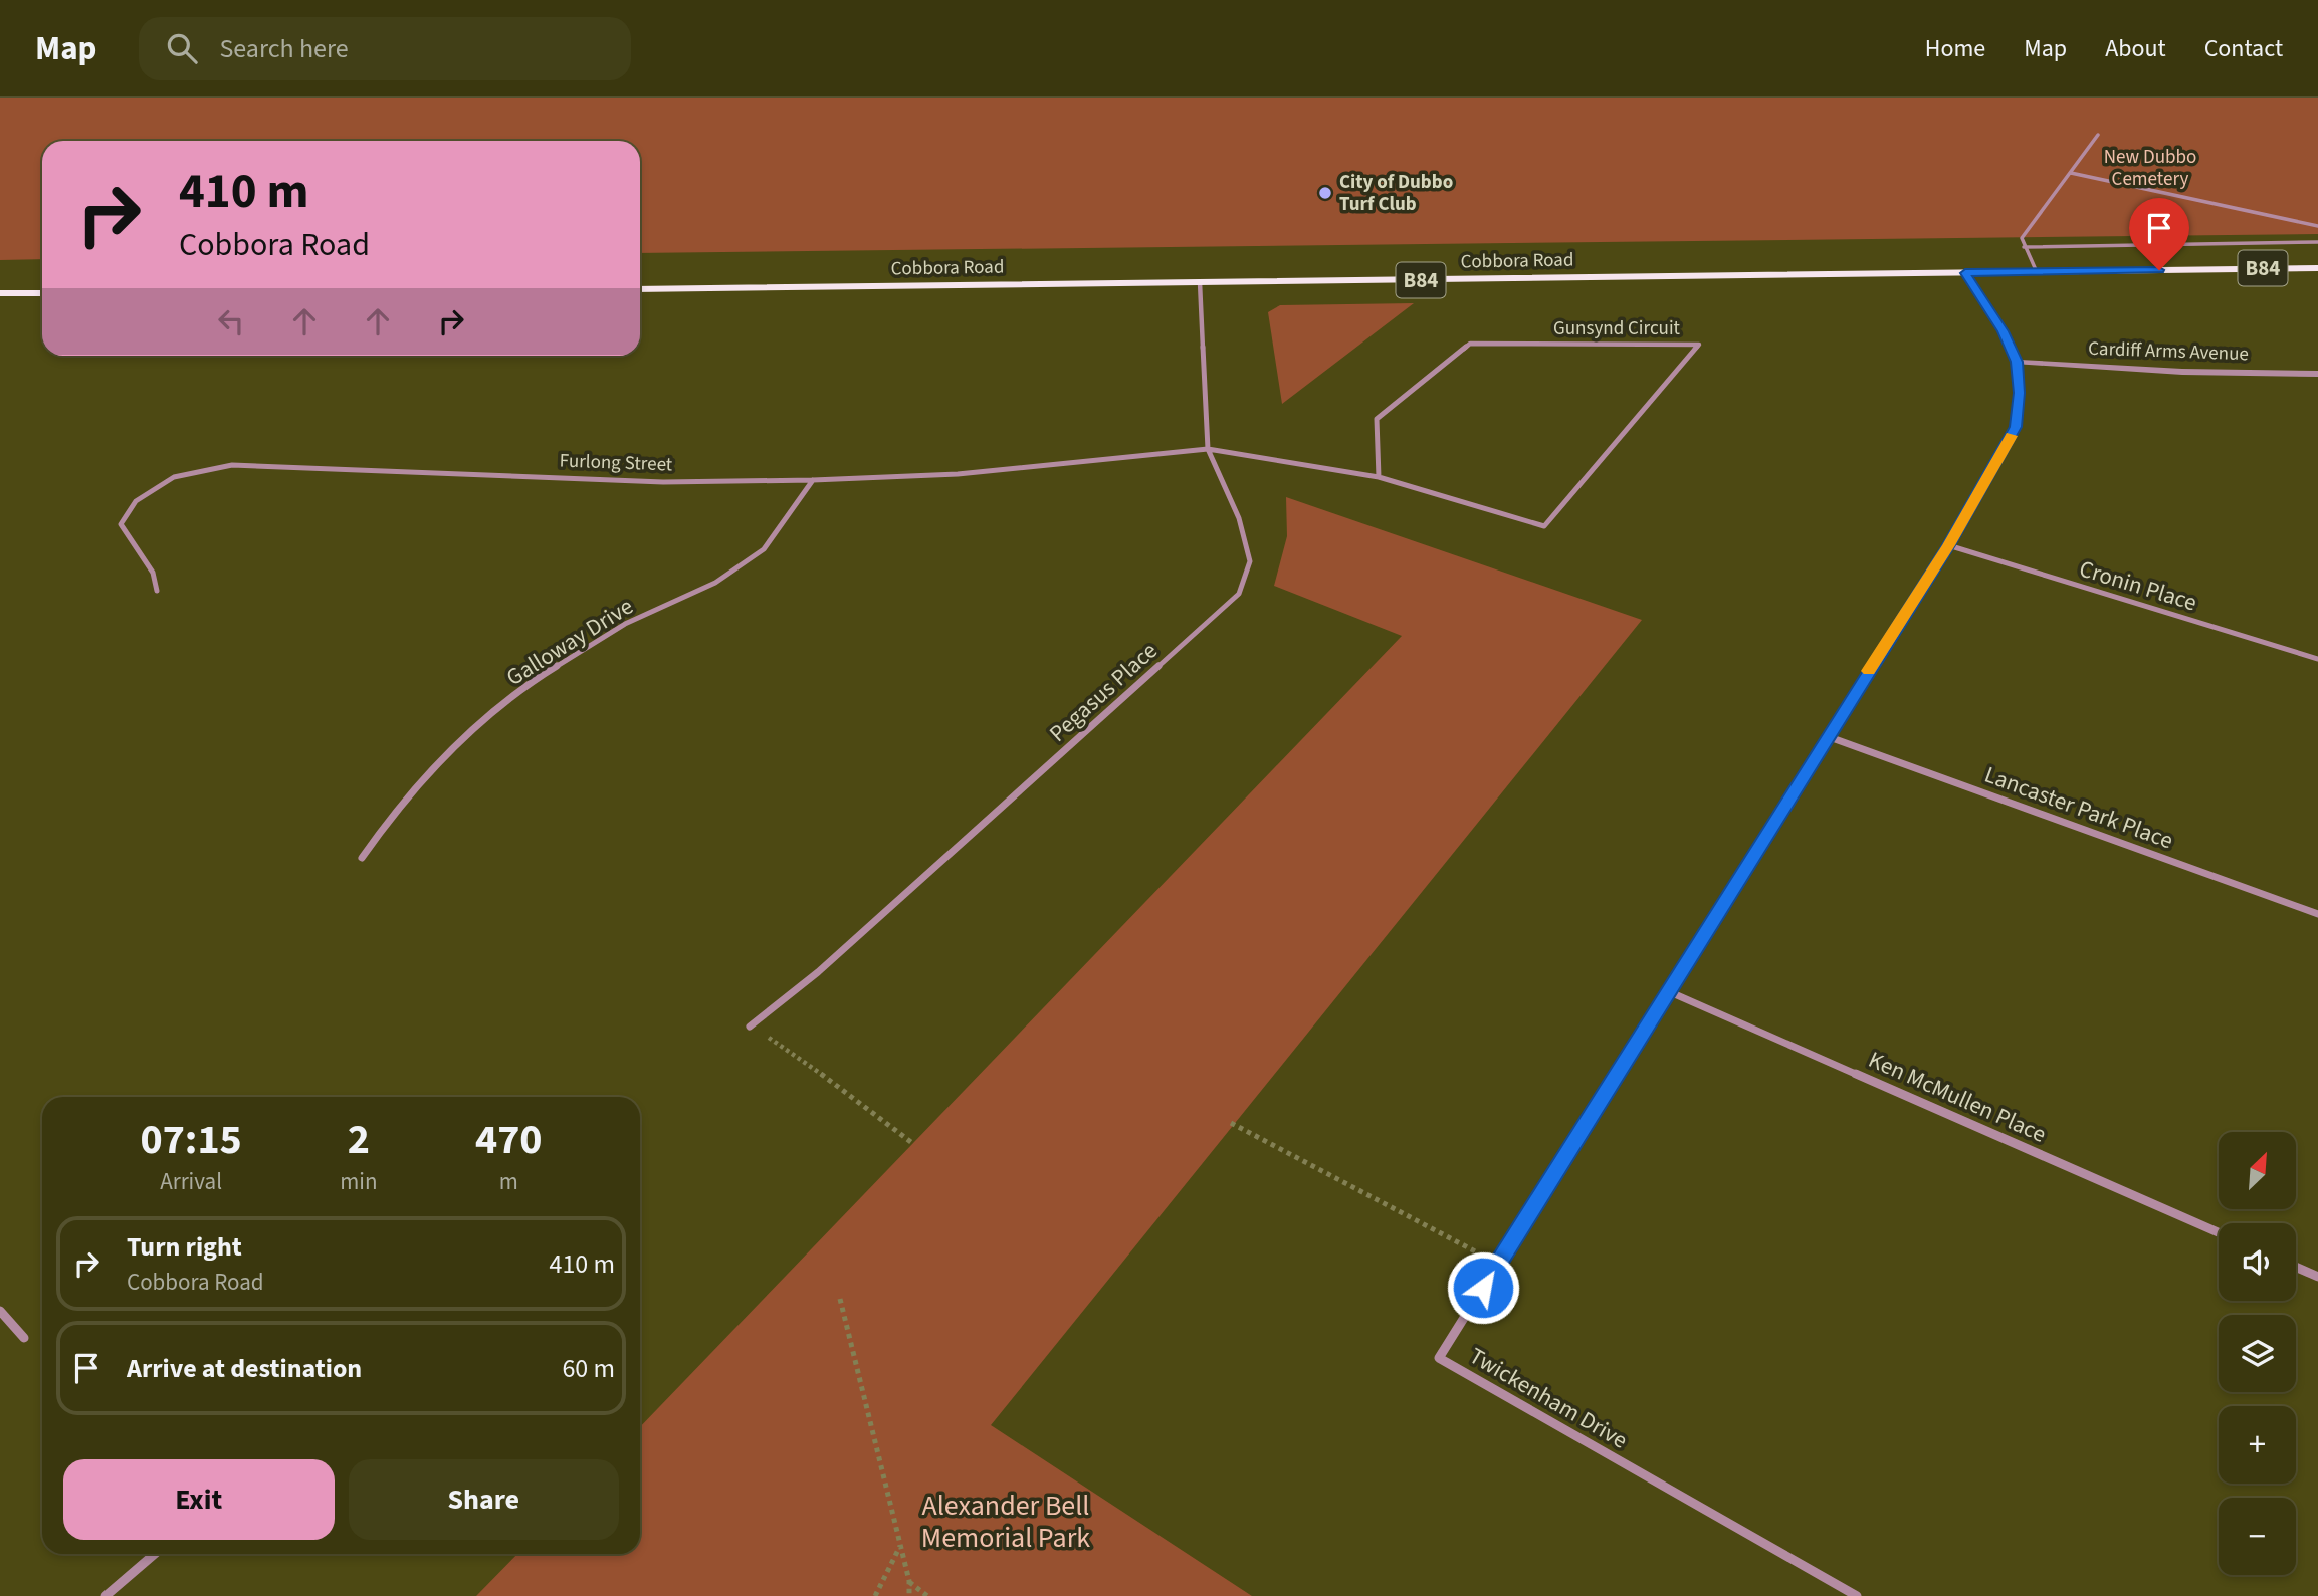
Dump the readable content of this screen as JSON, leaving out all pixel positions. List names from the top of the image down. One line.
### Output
{"streets":{"main road":["Cobbora Road","B84"],"street":["Gunsynd Circuit","Cardiff Arms Avenue","Furlong Street","Cronin Place","Galloway Drive","Pegasus Place","Lancaster Park Place","Ken McMullen Place","Twickenham Drive"]},"crossings":[["Cobbora Road","Pegasus Place"],["Cobbora Road","Twickenham Drive"],["Gunsynd Circuit","Furlong Street"],["Gunsynd Circuit","Pegasus Place"],["Cardiff Arms Avenue","Twickenham Drive"],["Furlong Street","Galloway Drive"],["Furlong Street","Pegasus Place"],["Cronin Place","Twickenham Drive"],["Lancaster Park Place","Twickenham Drive"],["Ken McMullen Place","Twickenham Drive"]],"parks":["New Dubbo Cemetery","Alexander Bell Memorial Park"],"places":["City of Dubbo Turf Club"],"north":"top right","page":{"header":"Map","search":"Search here","nav":["Home","Map","About","Contact"],"turn":["410 m","Cobbora Road"],"eta":["07:15","Arrival","2","min","470","m"],"map_buttons":["+","−"],"list":[{"name":"Turn right","note":"Cobbora Road","value":"410 m"},{"name":"Arrive at destination","value":"60 m"}],"buttons":["Exit","Share"]}}
